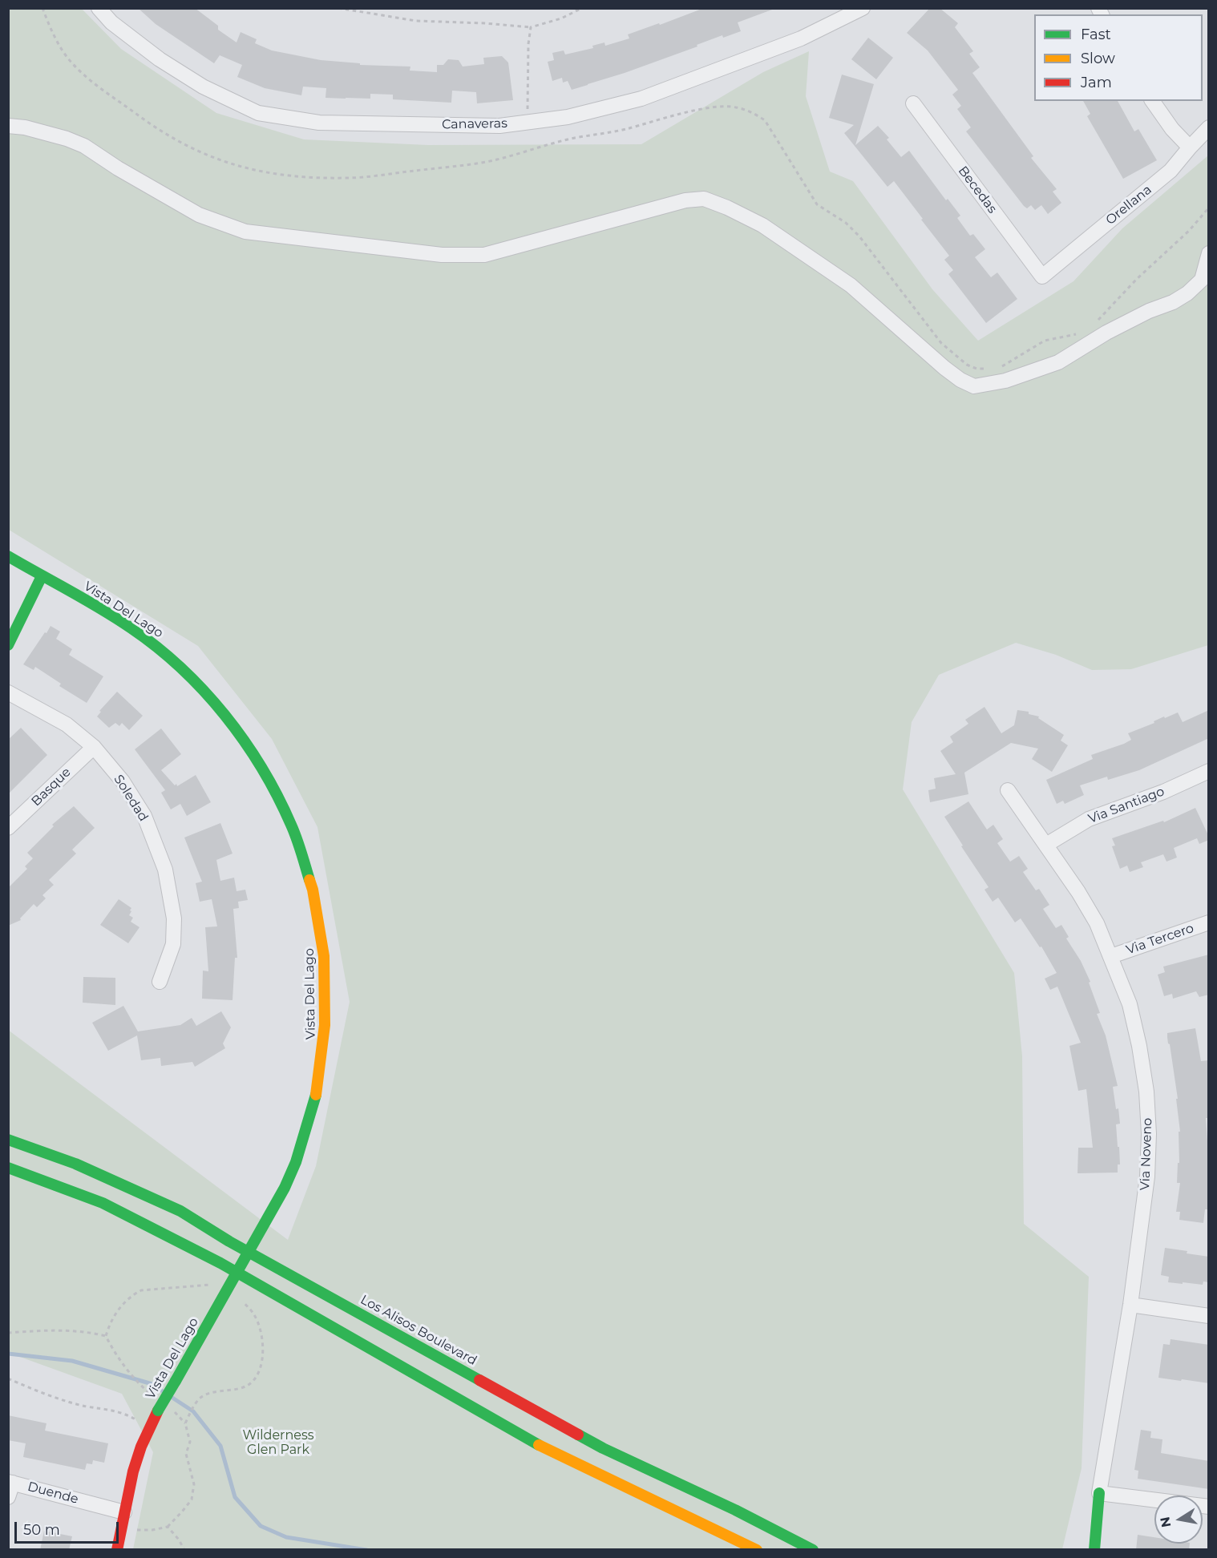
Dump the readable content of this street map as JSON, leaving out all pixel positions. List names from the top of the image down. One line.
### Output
{"streets":{"main road":["Vista Del Lago","Via Noveno","Los Alisos Boulevard"],"street":["Canaveras","Becedas","Orellana","Basque","Soledad","Via Santiago","Via Tercero","Duende"]},"crossings":[["Becedas","Orellana"],["Vista Del Lago","Los Alisos Boulevard"],["Vista Del Lago","Duende"],["Basque","Soledad"],["Via Santiago","Via Noveno"],["Via Tercero","Via Noveno"]],"parks":["Wilderness Glen Park"],"legend":["Fast","Slow","Jam"],"scale_bar":"50 m","north":"left"}
